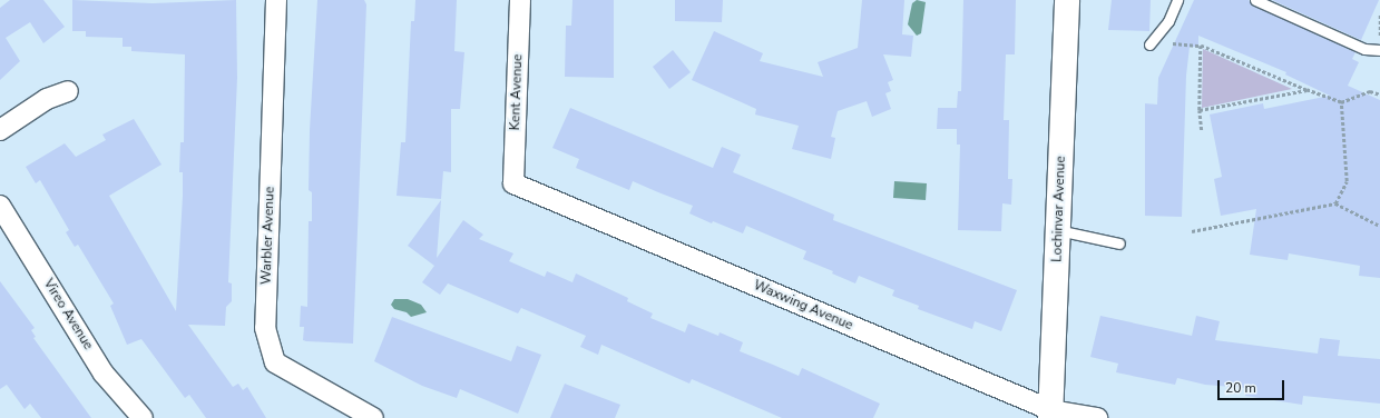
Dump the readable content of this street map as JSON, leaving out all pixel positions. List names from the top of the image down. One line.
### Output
{"streets":{"street":["Kent Avenue","Lochinvar Avenue","Warbler Avenue","Waxwing Avenue","Vireo Avenue"]},"crossings":[["Kent Avenue","Waxwing Avenue"],["Lochinvar Avenue","Waxwing Avenue"]],"scale_bar":"20 m"}
